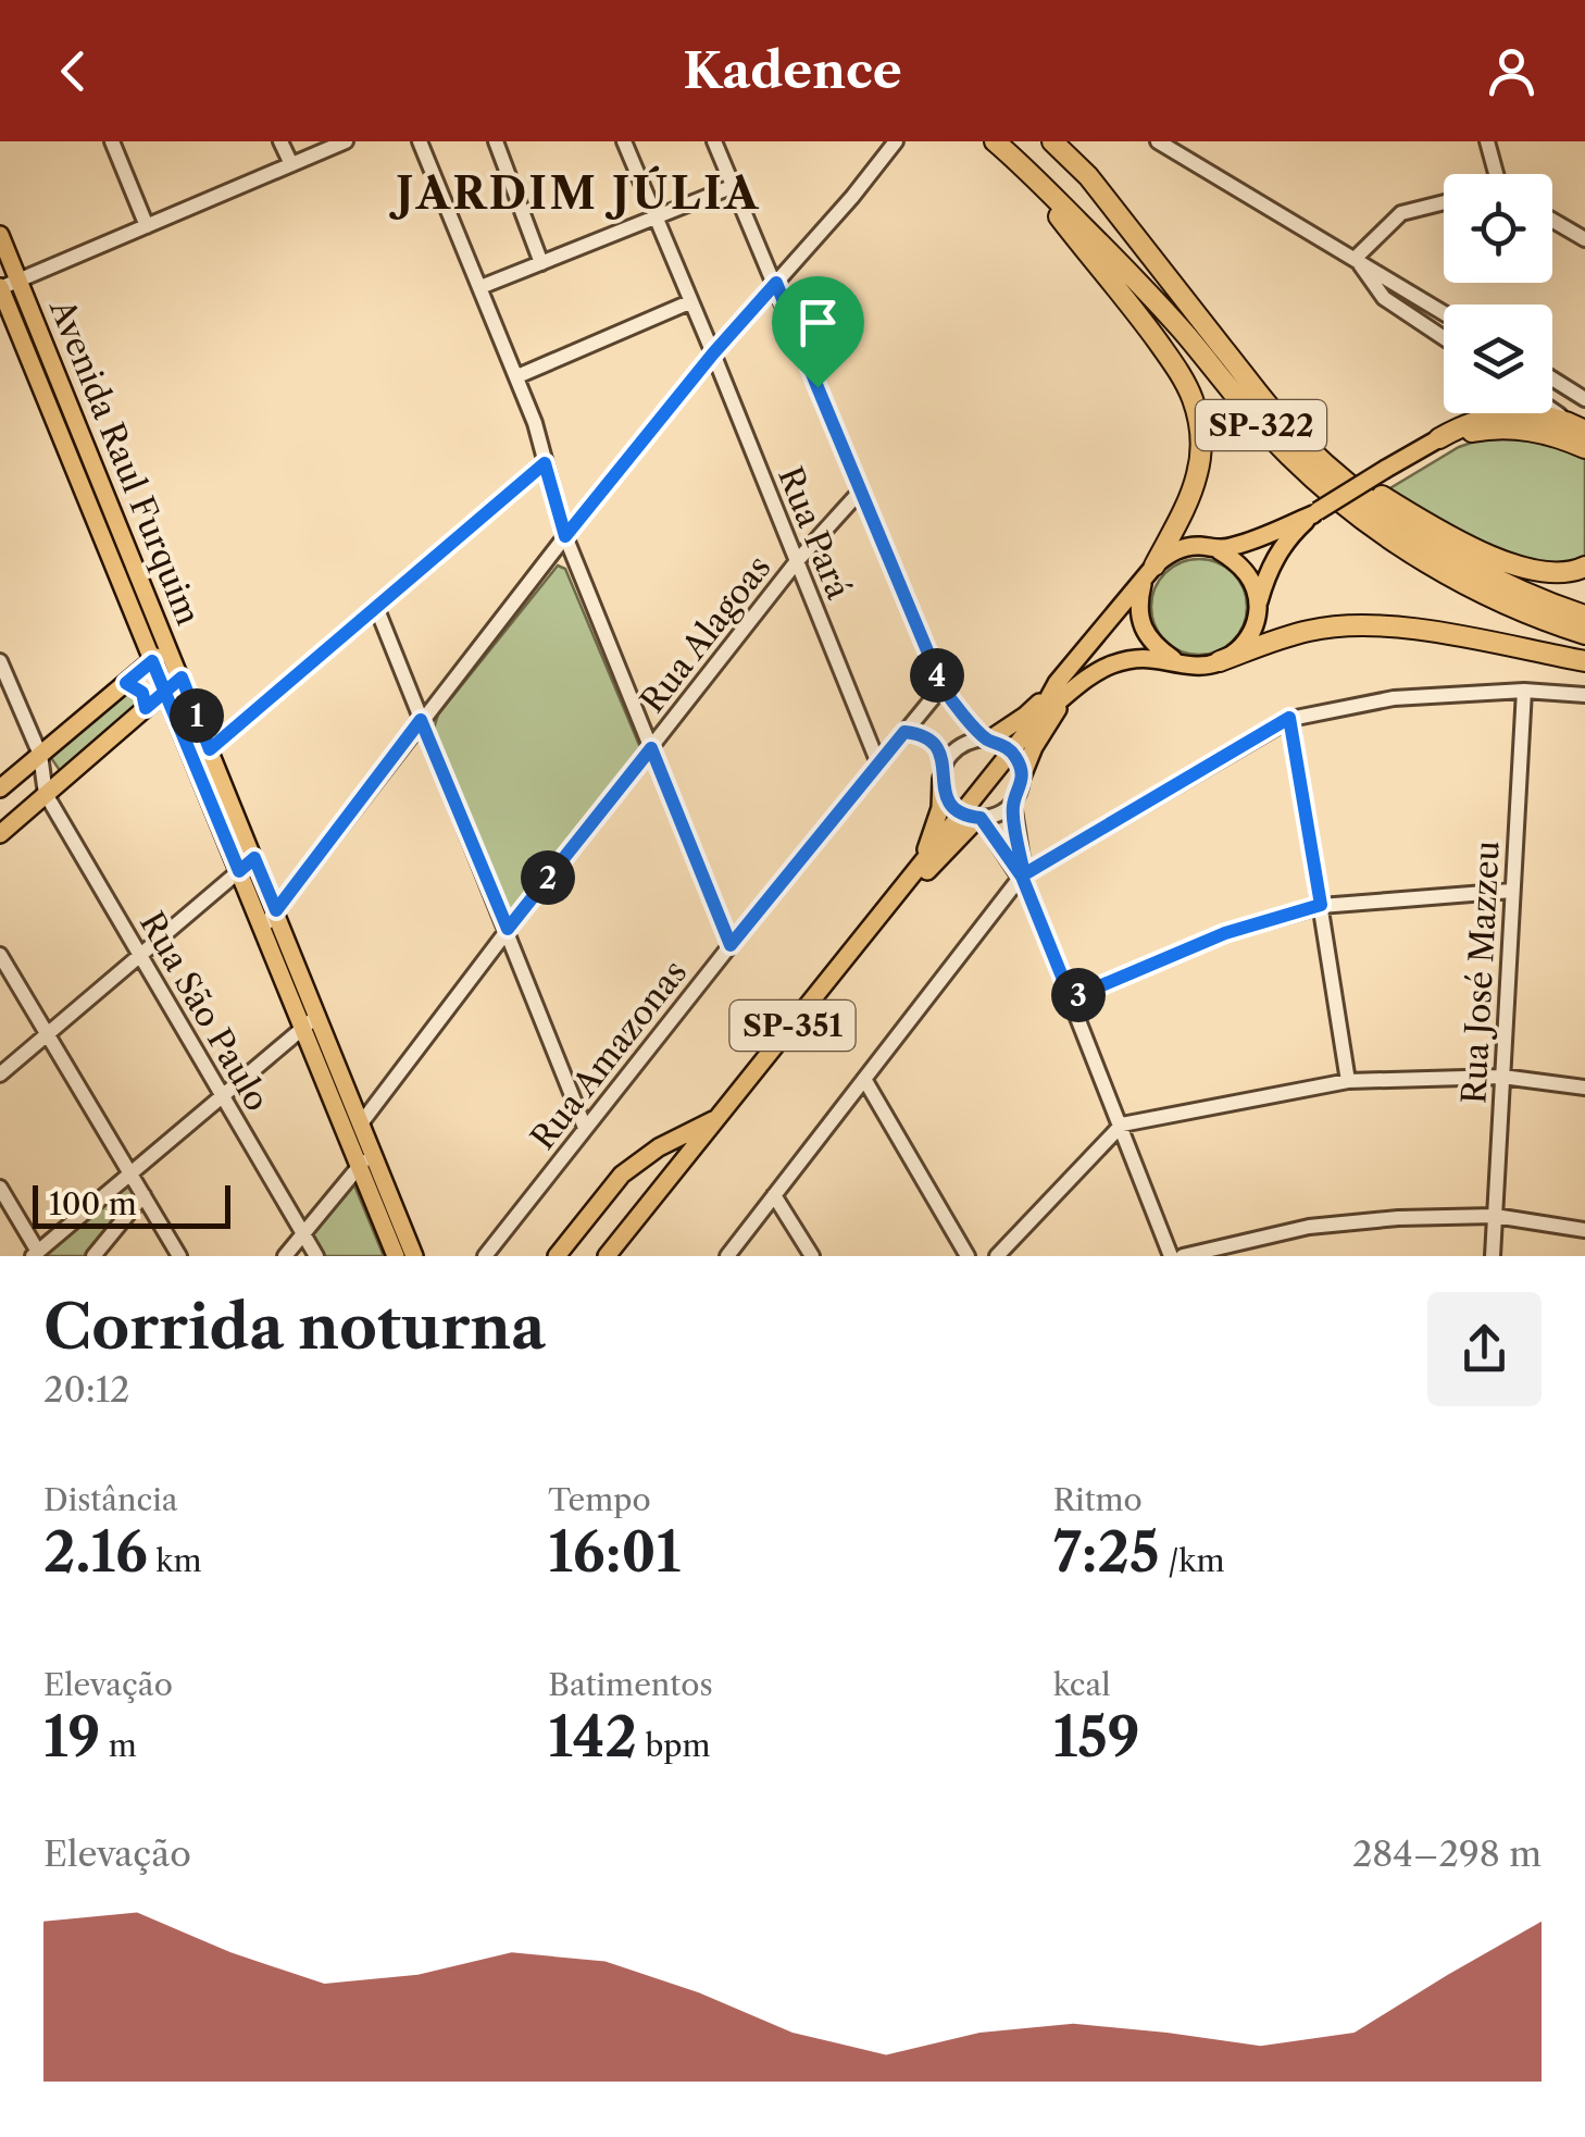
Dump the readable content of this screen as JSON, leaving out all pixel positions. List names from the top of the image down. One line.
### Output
{"streets":{"highway":["SP-322","SP-351"],"main road":["Avenida Raul Furquim"],"street":["Rua Pará","Rua Alagoas","Rua José Mazzeu","Rua São Paulo","Rua Amazonas"]},"crossings":[["Avenida Raul Furquim","Rua Alagoas"],["Rua Pará","Rua Alagoas"],["Rua Pará","Rua Amazonas"]],"districts":["JARDIM JÚLIA"],"scale_bar":"100 m","page":{"header":"Kadence","pins":["4","1","2","3"],"scale":"100 m","heading":["Corrida noturna","20:12"],"stats":[["Distância","2.16 km"],["Tempo","16:01"],["Ritmo","7:25 /km"],["Elevação","19 m"],["Batimentos","142 bpm"],["kcal","159"]],"chart":["Elevação","284–298 m"]}}
